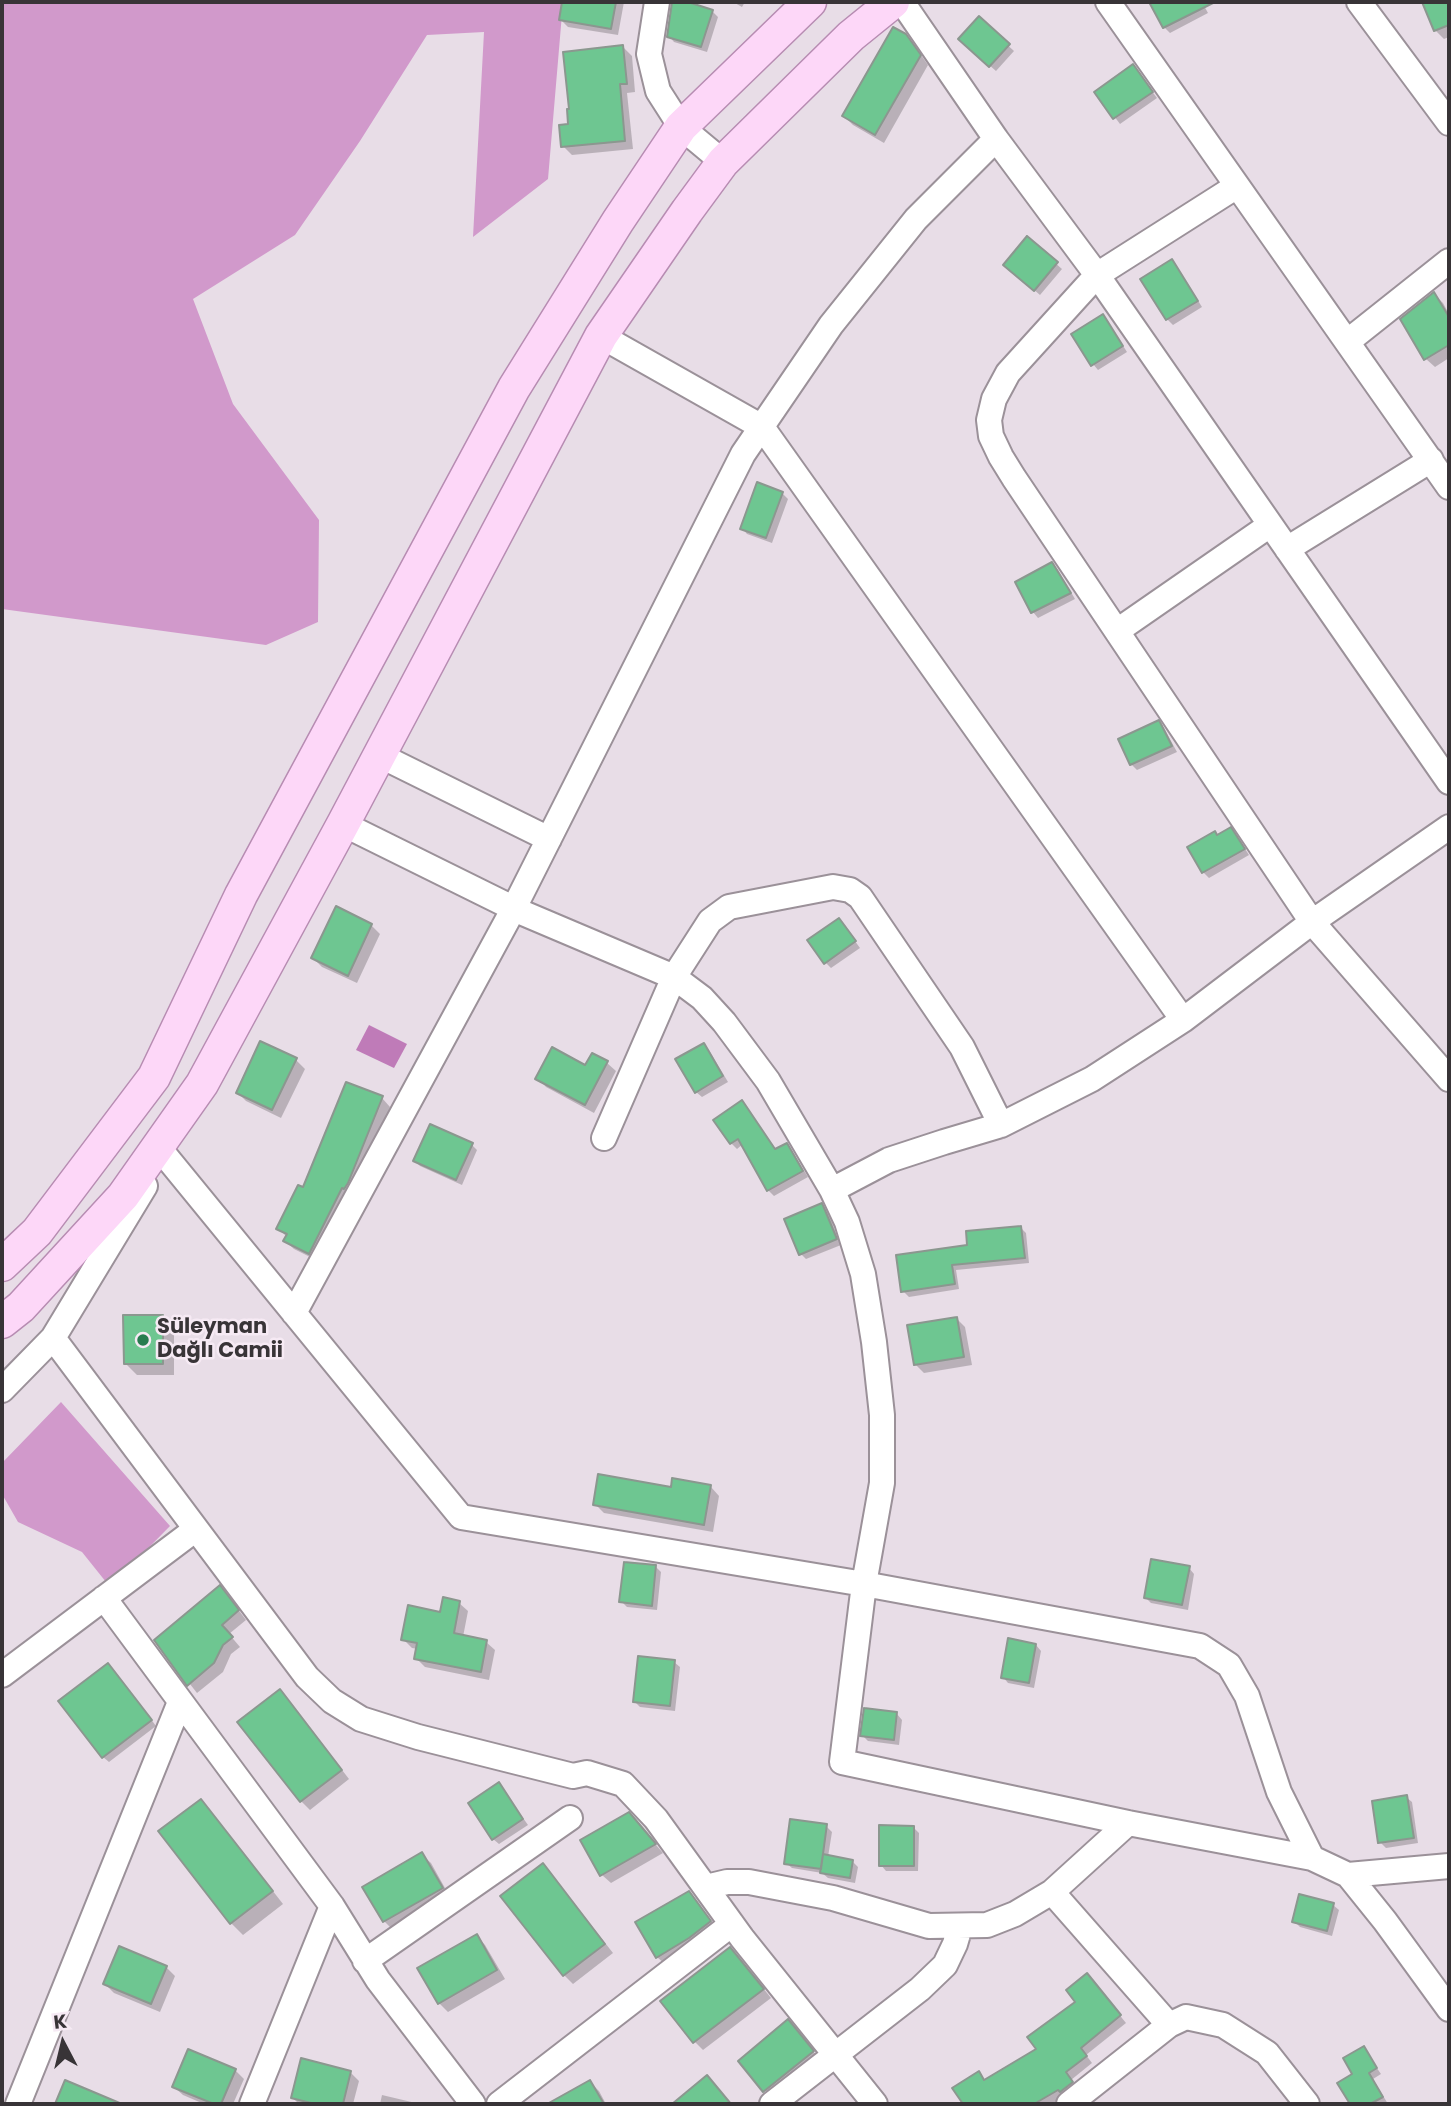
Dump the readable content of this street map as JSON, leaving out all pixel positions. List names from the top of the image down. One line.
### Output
{"places":["Süleyman Dağlı Camii"],"north":"top"}
